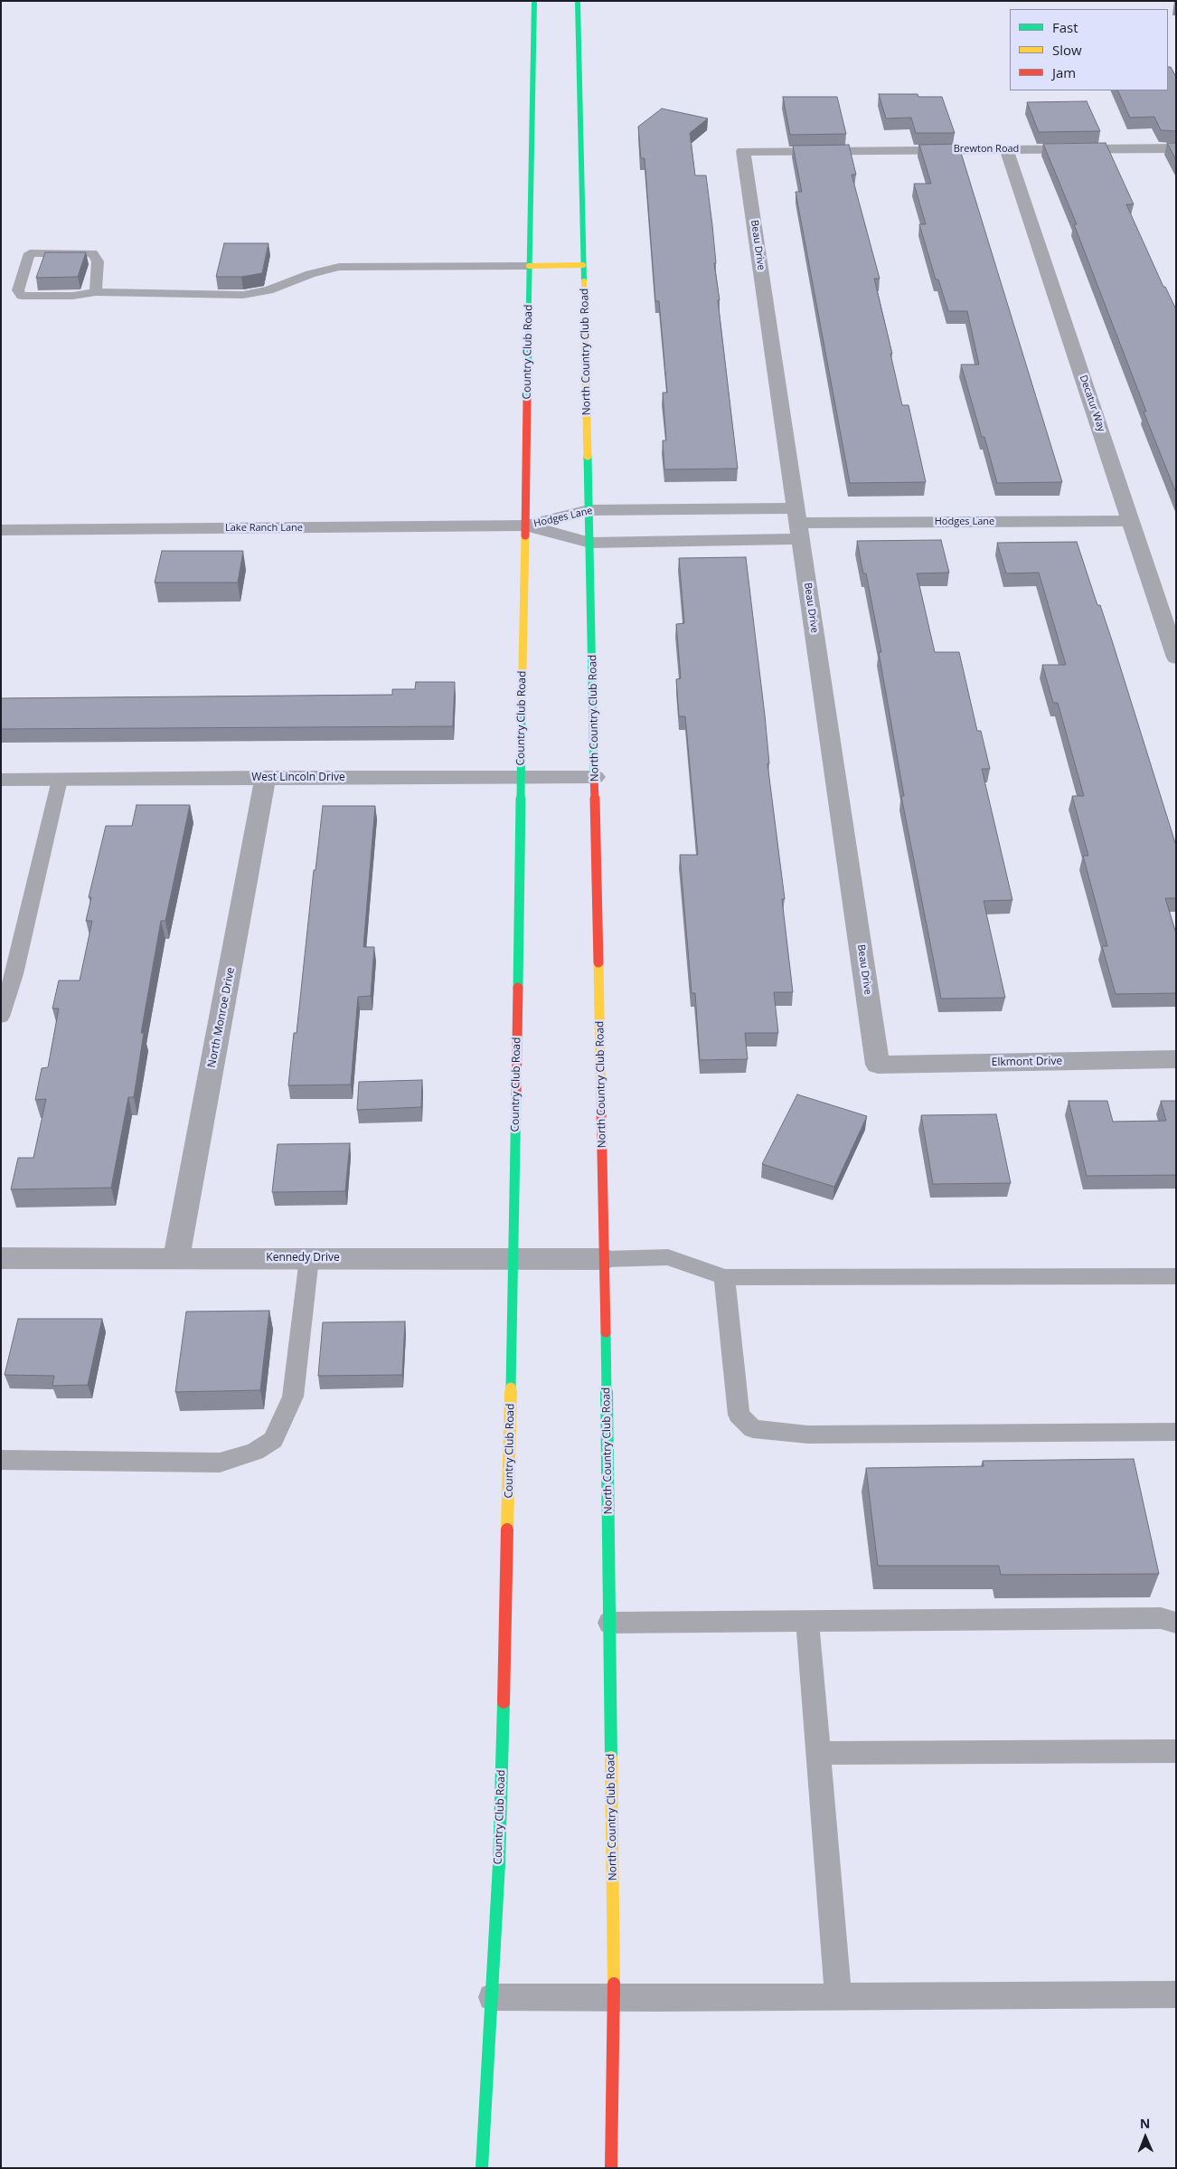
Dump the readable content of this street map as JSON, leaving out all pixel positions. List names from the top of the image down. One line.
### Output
{"streets":{"main road":["Country Club Road","North Country Club Road"],"street":["Brewton Road","Beau Drive","Decatur Way","Hodges Lane","Lake Ranch Lane","West Lincoln Drive","North Monroe Drive","Elkmont Drive","Kennedy Drive"]},"crossings":[["Brewton Road","Beau Drive"],["Brewton Road","Decatur Way"],["Beau Drive","Hodges Lane"],["Beau Drive","Elkmont Drive"],["Country Club Road","Hodges Lane"],["Country Club Road","Lake Ranch Lane"],["Country Club Road","West Lincoln Drive"],["Country Club Road","Kennedy Drive"],["North Country Club Road","Hodges Lane"],["North Country Club Road","West Lincoln Drive"],["North Country Club Road","Kennedy Drive"],["Decatur Way","Hodges Lane"],["Hodges Lane","Lake Ranch Lane"],["West Lincoln Drive","North Monroe Drive"],["North Monroe Drive","Kennedy Drive"]],"legend":["Fast","Slow","Jam"],"north":"top"}
